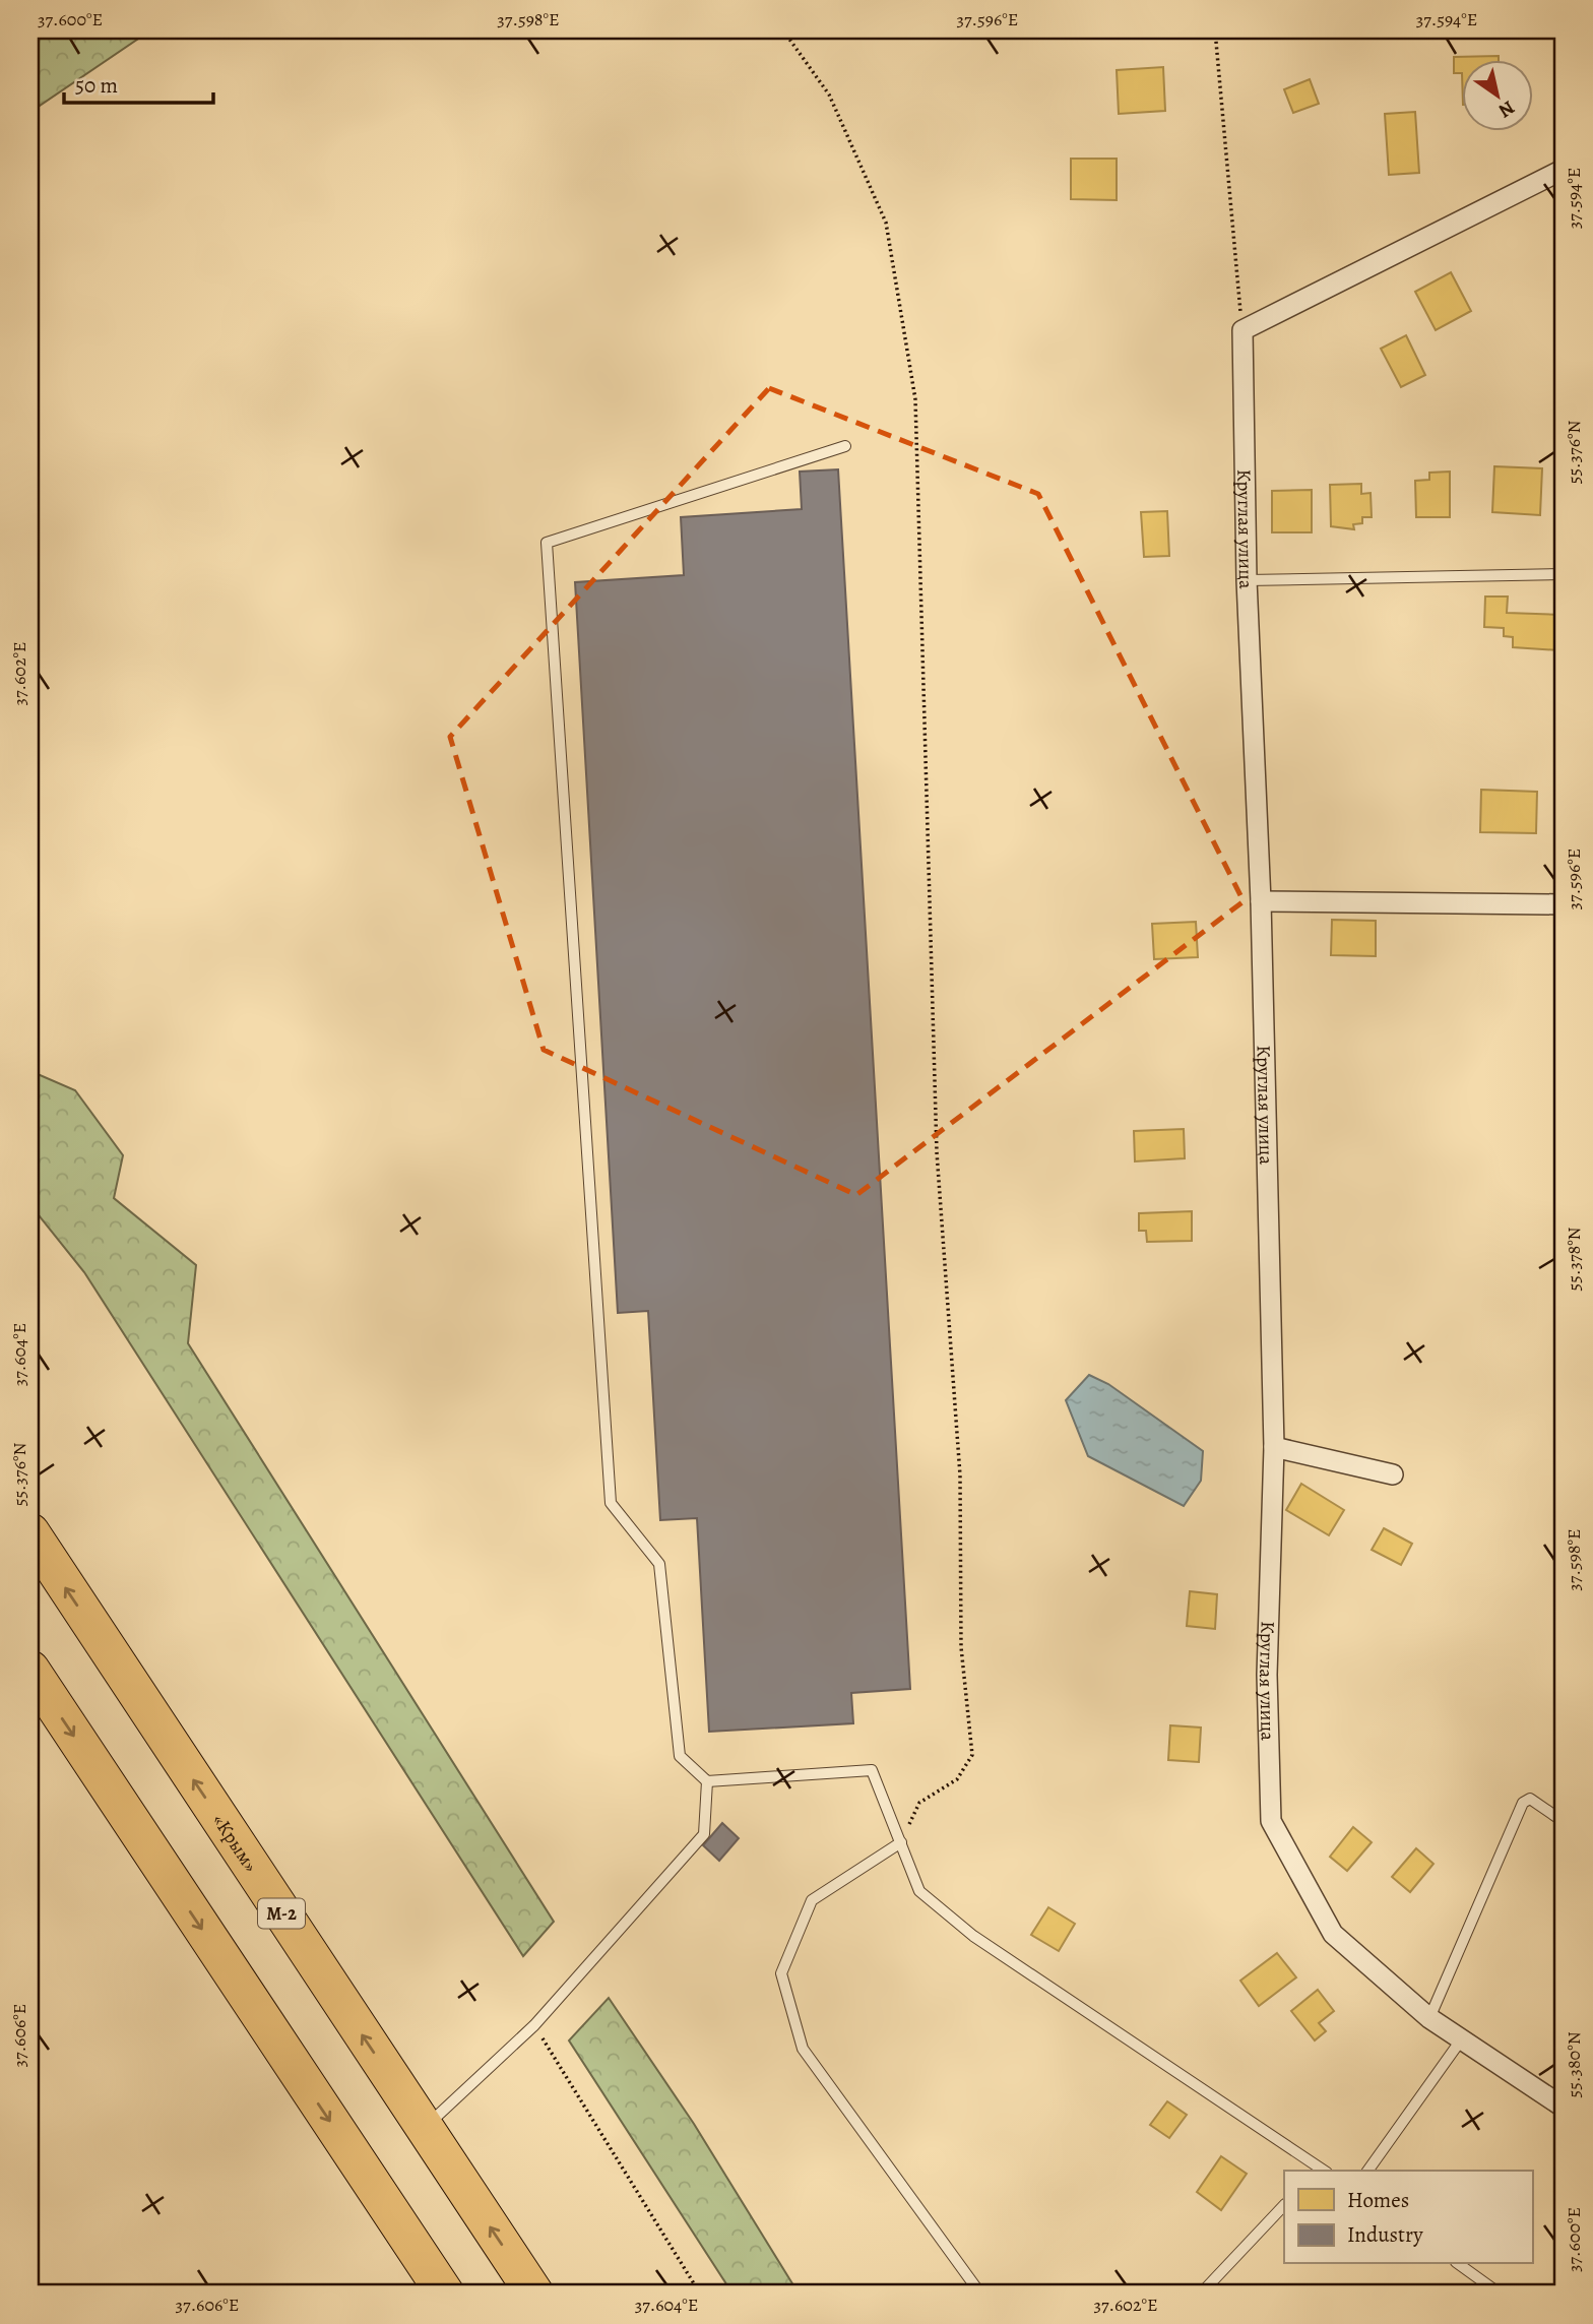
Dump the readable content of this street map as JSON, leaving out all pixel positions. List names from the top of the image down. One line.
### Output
{"streets":{"highway":["«Крым»","М-2"],"street":["Круглая улица"]},"legend":["Homes","Industry"],"scale_bar":"50 m","north":"bottom right","coordinates":["37.600°E","37.598°E","37.596°E","37.594°E","55.376°N","37.602°E","55.378°N","37.604°E","37.606°E","55.380°N"]}
